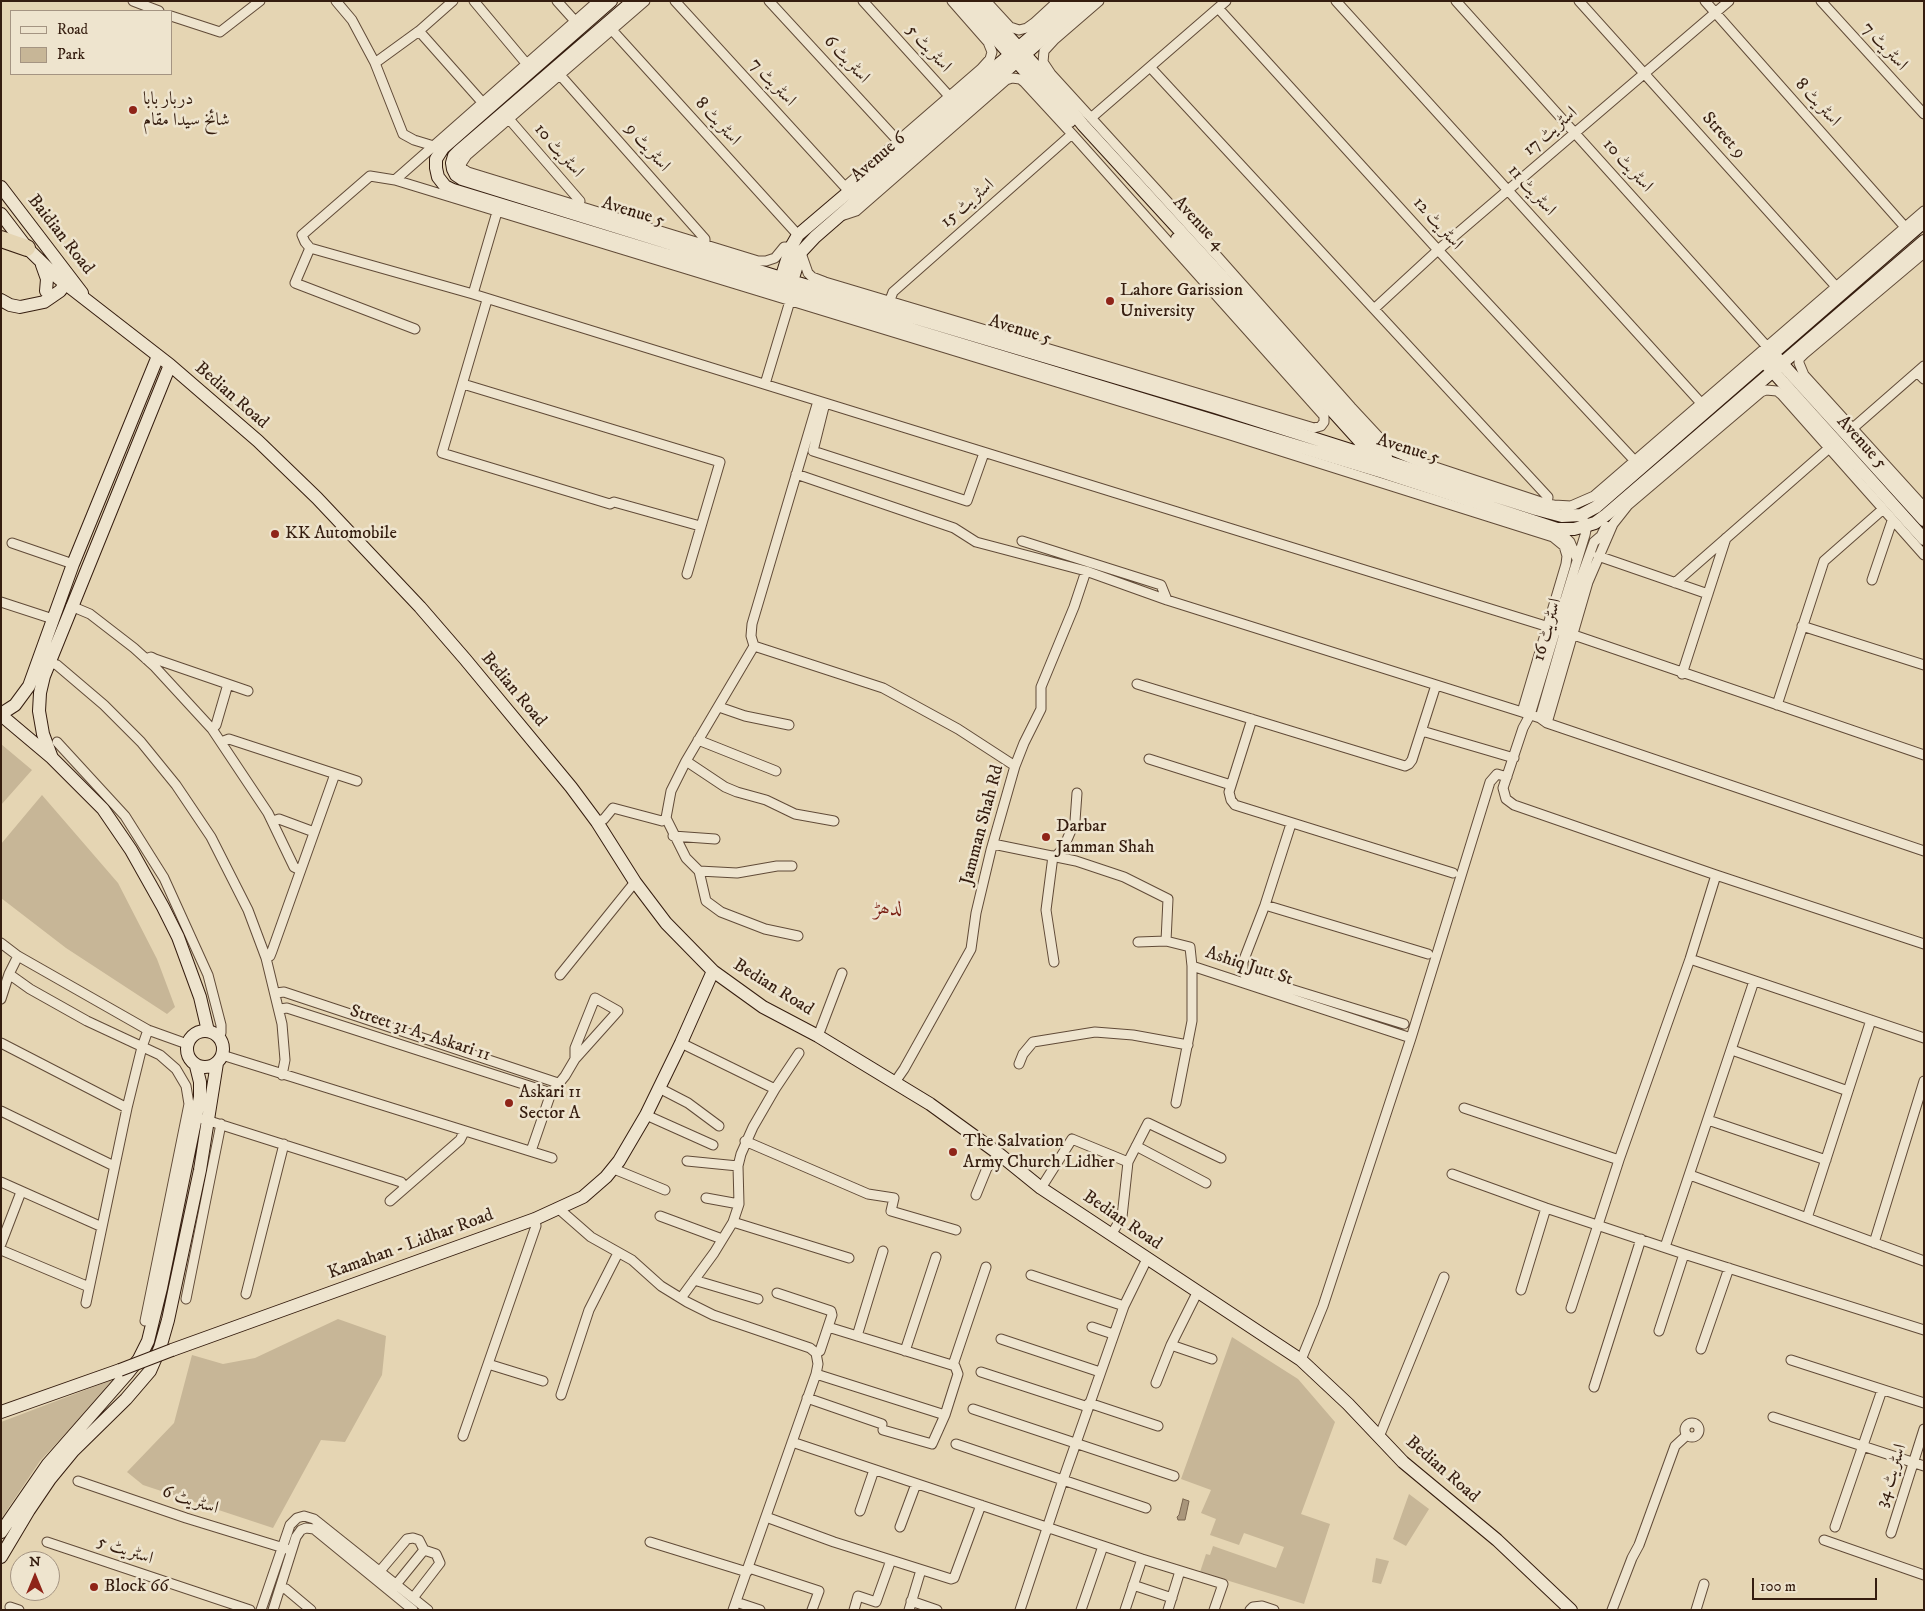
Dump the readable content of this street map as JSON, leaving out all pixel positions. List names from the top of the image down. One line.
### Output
{"streets":{"main road":["Avenue 6","Avenue 5","Avenue 4","Baidian Road","Bedian Road","Kamahan - Lidhar Road"],"street":["اسٹریٹ 7","اسٹریٹ 5","اسٹریٹ 6","اسٹریٹ 8","اسٹریٹ 17","Street 9","اسٹریٹ 9","اسٹریٹ 10","اسٹریٹ 11","اسٹریٹ 15","اسٹریٹ 12","اسٹریٹ 16","Jamman Shah Rd","Ashiq Jutt St","Street 31 A, Askari 11","اسٹریٹ 34"]},"crossings":[["اسٹریٹ 8","اسٹریٹ 17"],["اسٹریٹ 8","Avenue 6"],["اسٹریٹ 17","Street 9"],["اسٹریٹ 17","اسٹریٹ 10"],["اسٹریٹ 17","اسٹریٹ 11"],["اسٹریٹ 17","اسٹریٹ 12"],["Avenue 6","Avenue 5"],["Avenue 6","Avenue 4"],["Avenue 5","Avenue 4"],["Avenue 5","اسٹریٹ 16"],["Baidian Road","Bedian Road"],["Bedian Road","Jamman Shah Rd"],["Bedian Road","Kamahan - Lidhar Road"]],"districts":["لدھڑ"],"places":["دربار بابا شائخ سیدا مقام","Lahore Garission University","KK Automobile","Darbar Jamman Shah","Askari 11 Sector A","The Salvation Army Church Lidher","Block 66"],"legend":["Road","Park"],"scale_bar":"100 m","north":"top"}
